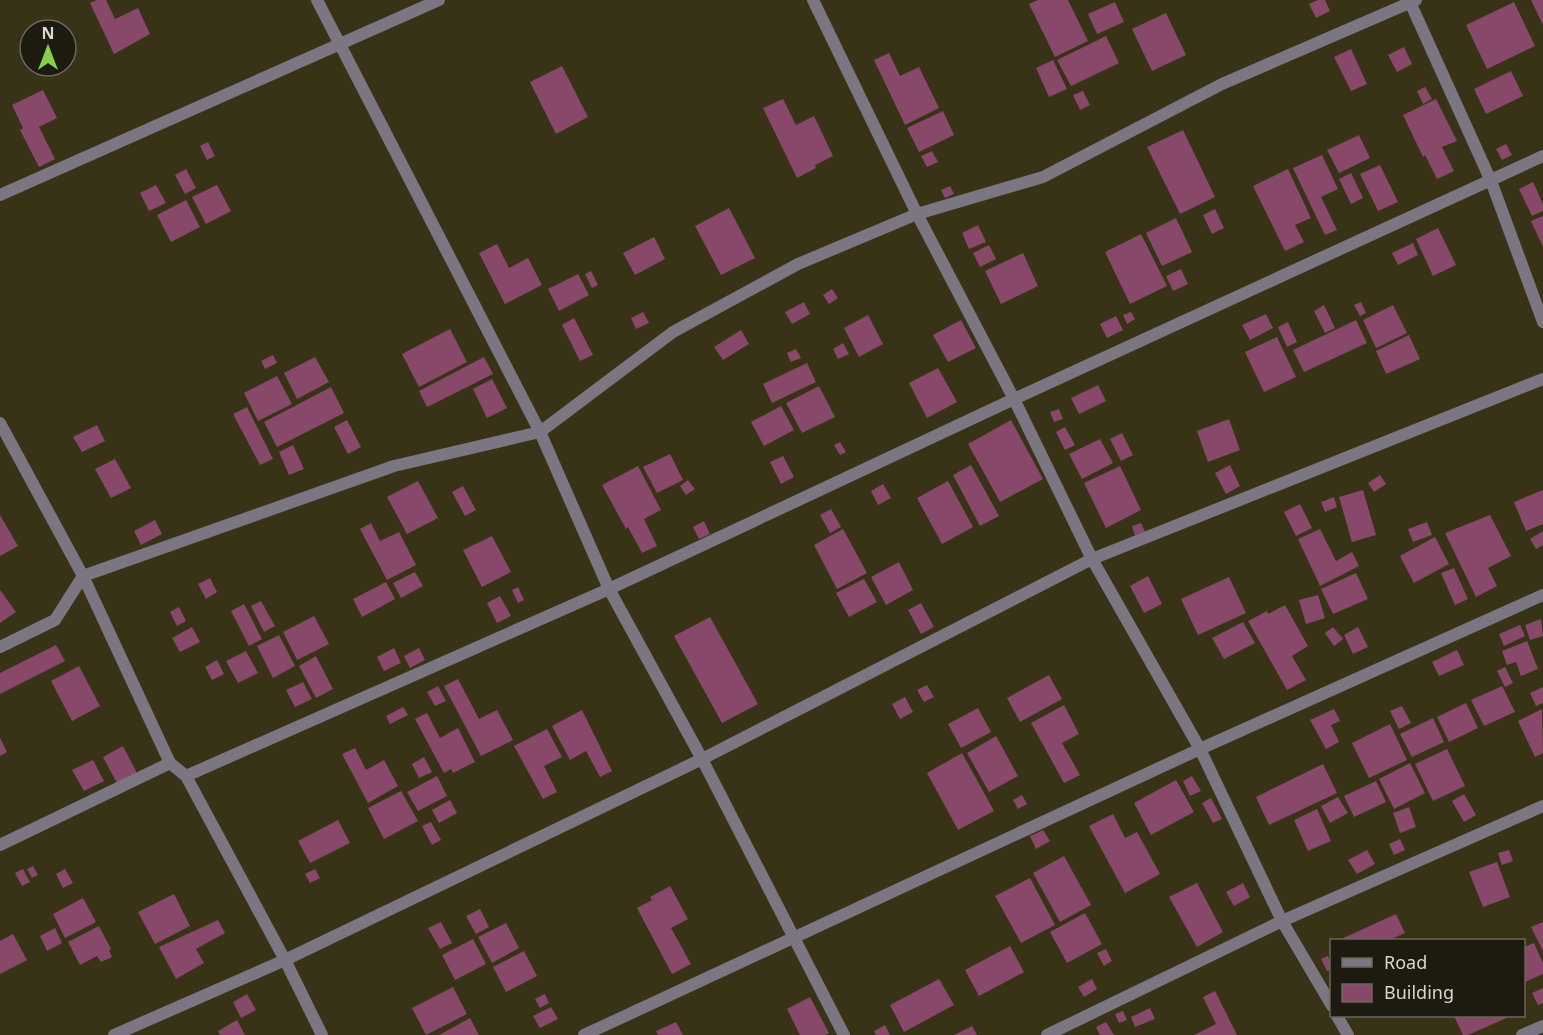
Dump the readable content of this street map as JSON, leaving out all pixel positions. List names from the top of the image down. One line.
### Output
{"legend":["Road","Building"],"north":"top"}
